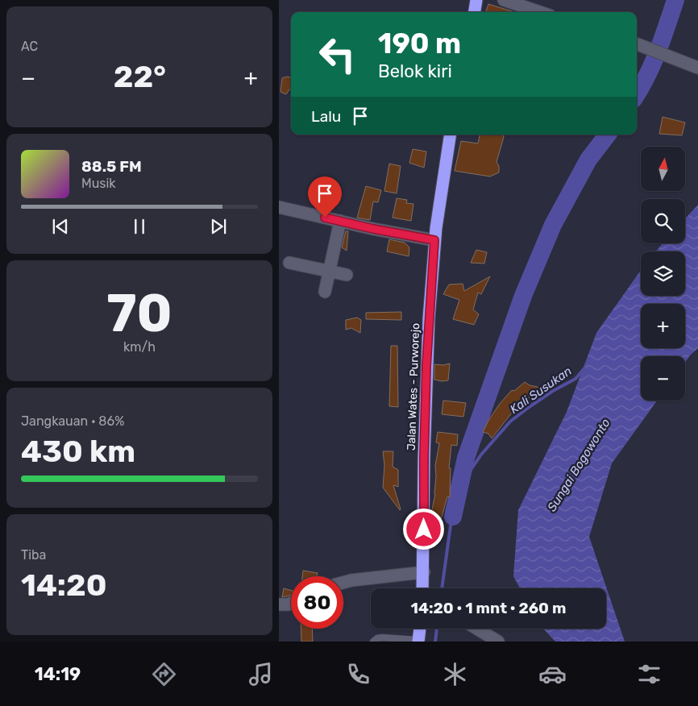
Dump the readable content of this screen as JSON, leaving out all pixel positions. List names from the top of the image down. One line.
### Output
{"streets":{"highway":["Jalan Wates - Purworejo"]},"water":["Kali Susukan","Sungai Bogowonto"],"north":"top","page":{"tile":["AC",["70","km/h"],["Jangkauan · 86%","430 km"],["Tiba","14:20"]],"turn":["190 m","Belok kiri"],"heat":["−","22°","+"],"then":"Lalu","map_buttons":["+","−"],"song":["88.5 FM","Musik"],"limit":"80","trip":"14:20 · 1 mnt · 260 m","tabs":"14:19"}}
